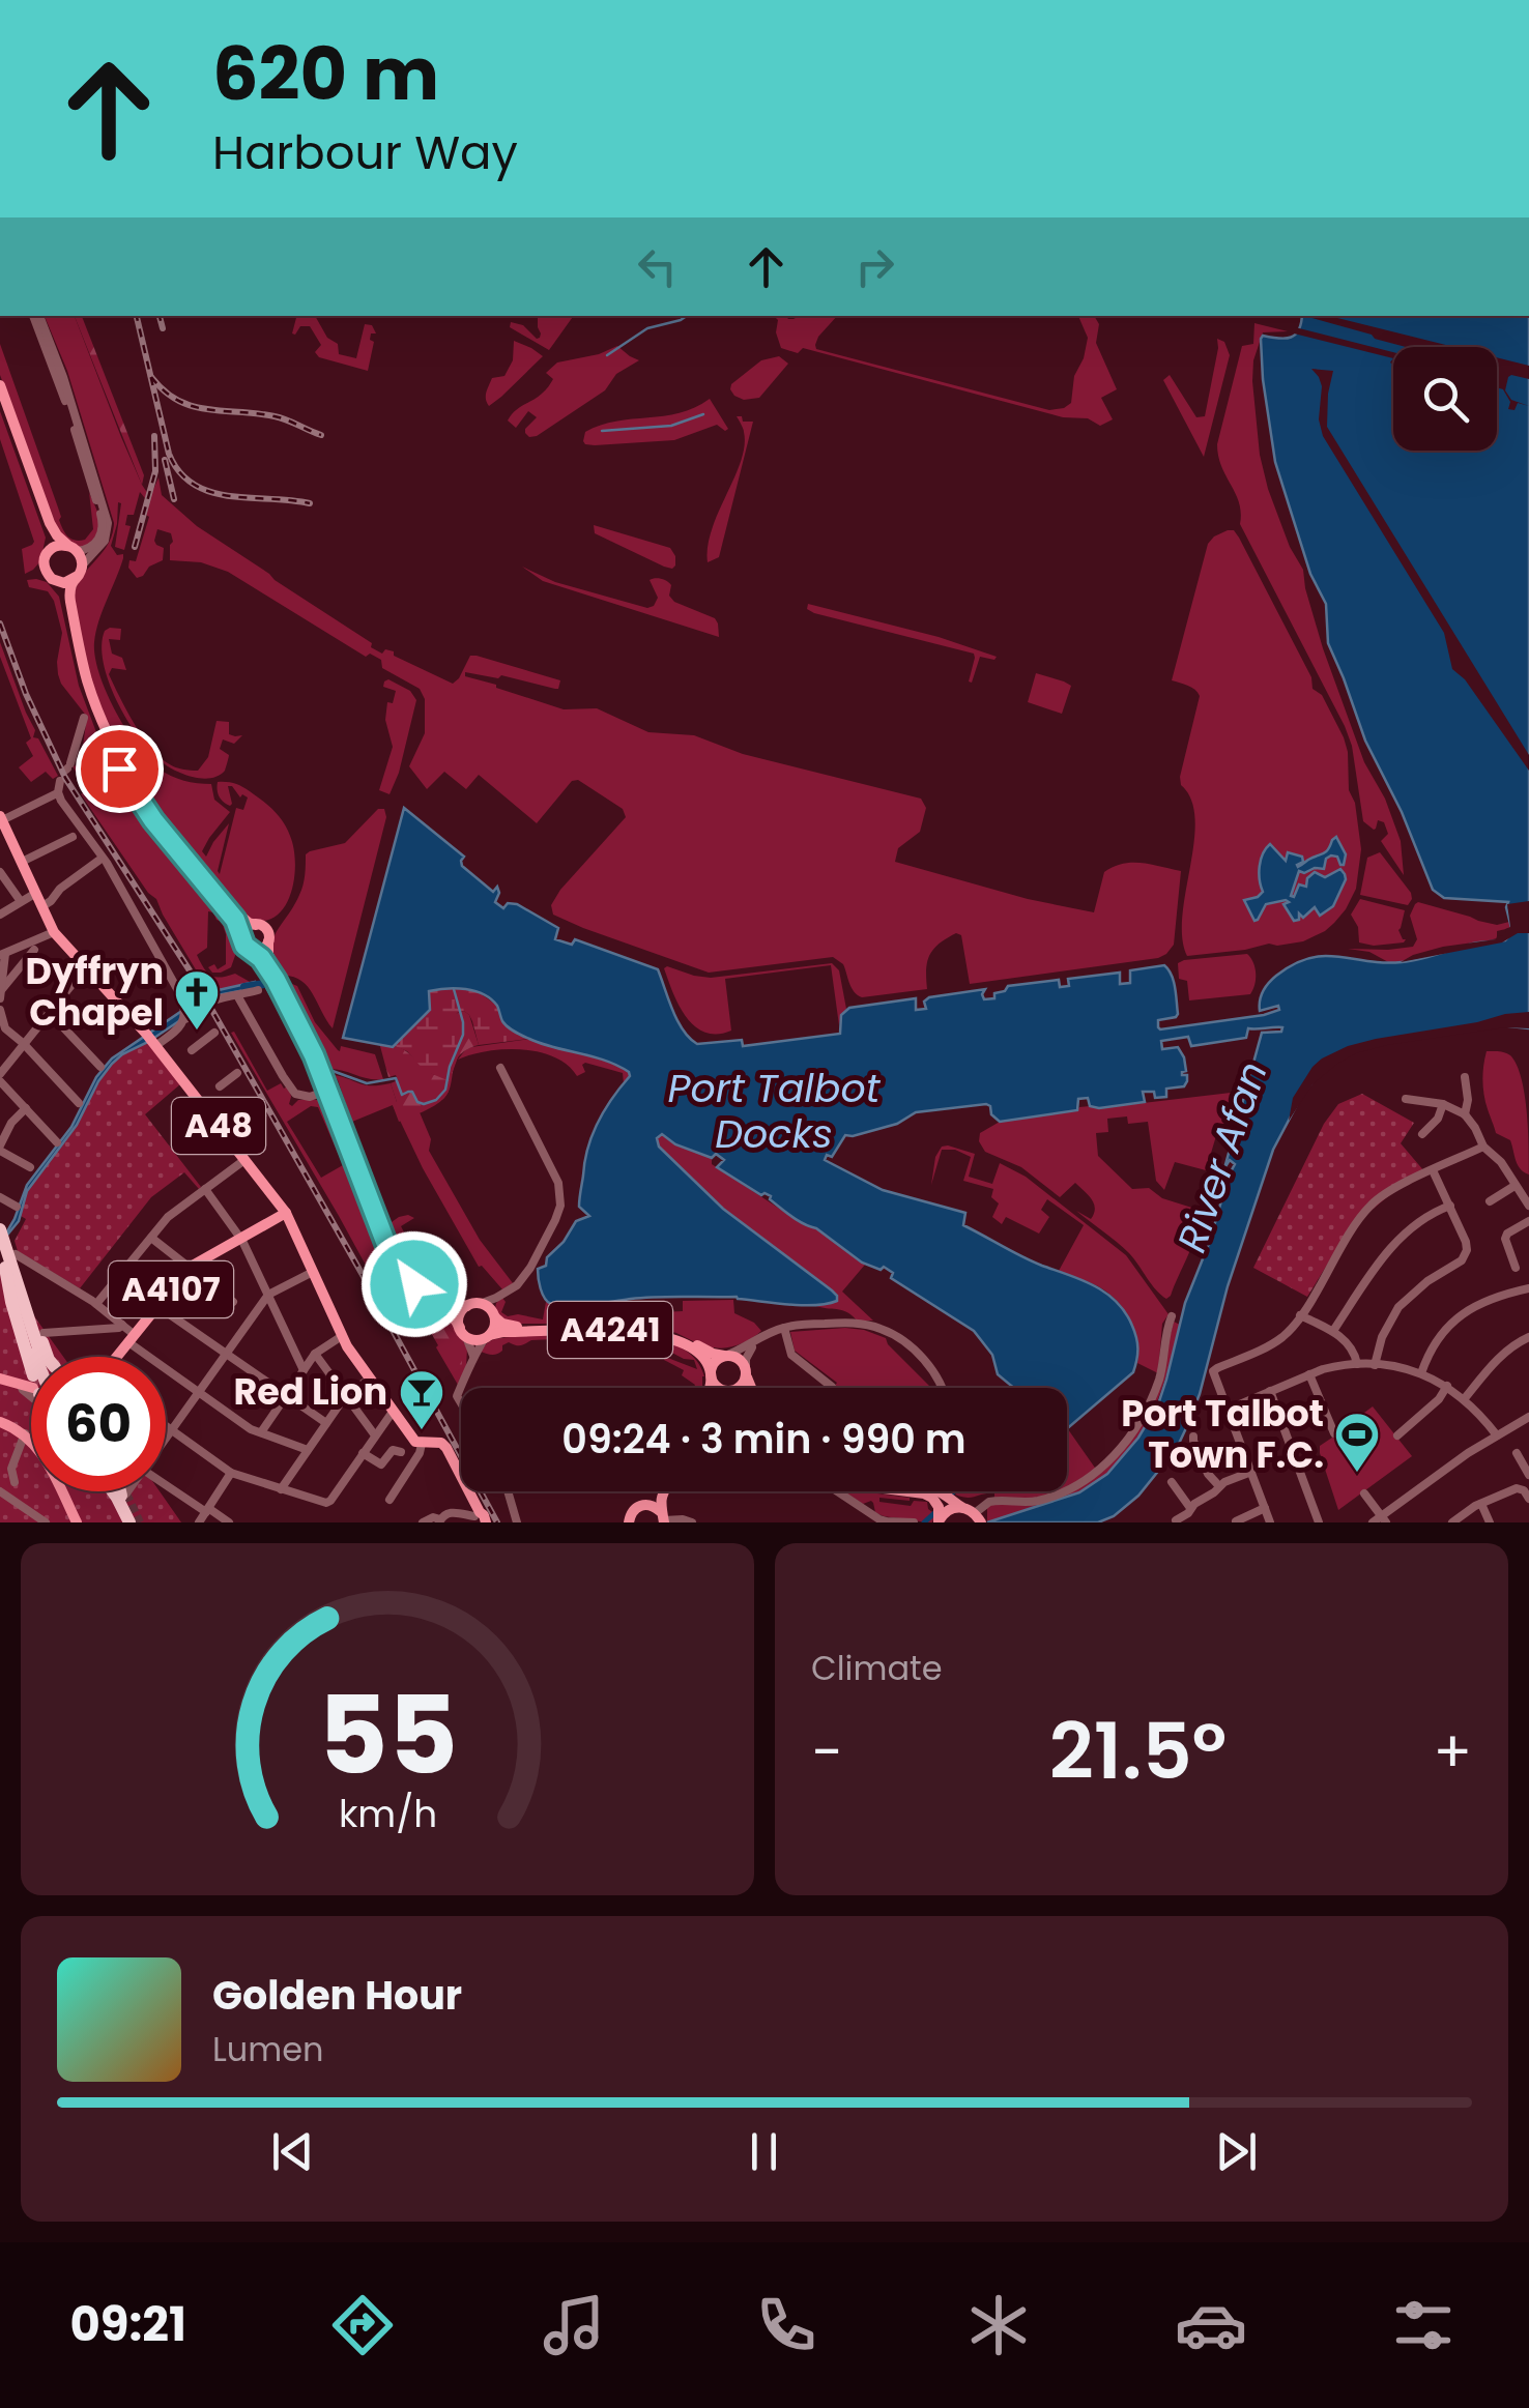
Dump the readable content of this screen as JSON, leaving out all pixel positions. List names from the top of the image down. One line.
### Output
{"streets":{"main road":["A48","A4107","A4241"]},"crossings":[["A48","A4107"]],"water":["Port Talbot Docks","River Afan"],"places":{"church":["Dyffryn Chapel"],"bar":["Red Lion"],"sports":["Port Talbot Town F.C."]},"page":{"turn":["620 m","Harbour Way"],"limit":"60","trip":"09:24 · 3 min · 990 m","tile":"Climate","heat":["−","21.5°","+"],"song":["Golden Hour","Lumen"],"tabs":"09:21","gauge":["55","km/h"]}}
